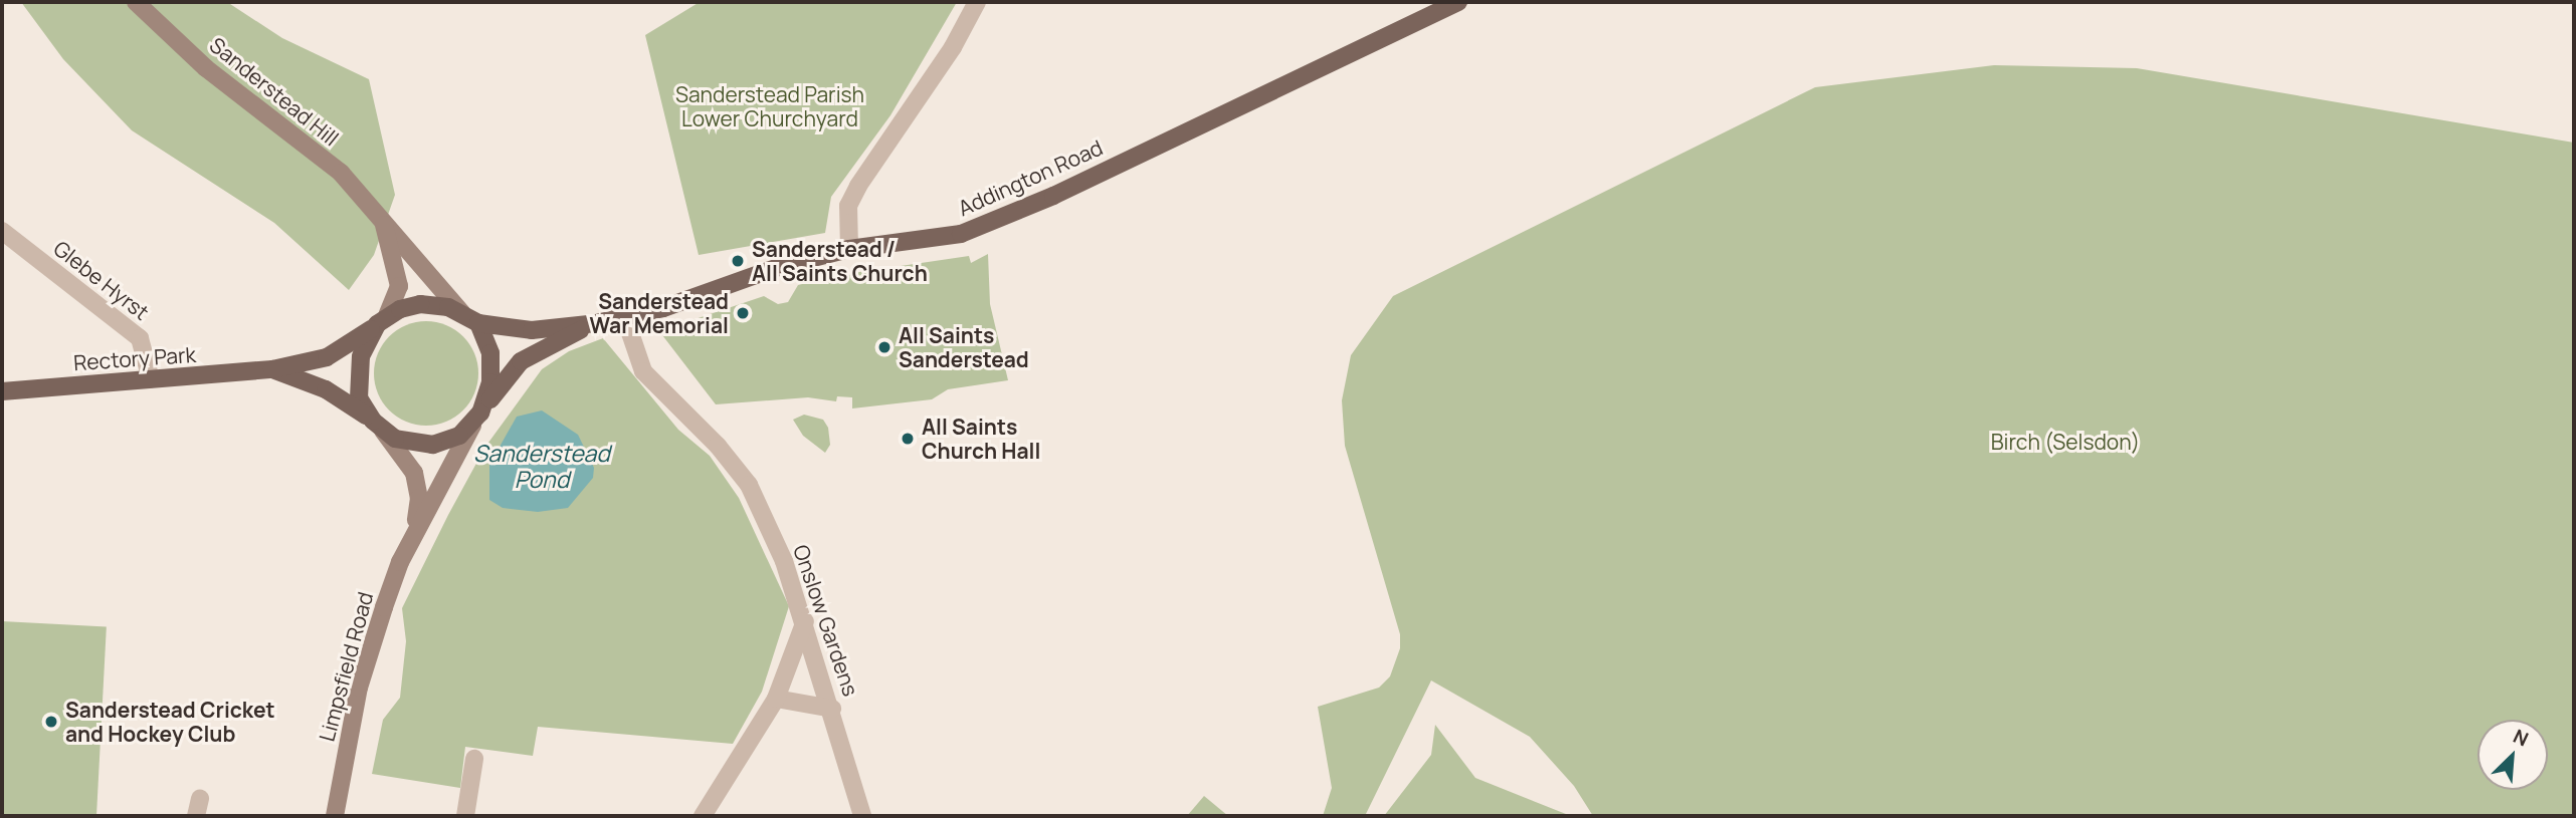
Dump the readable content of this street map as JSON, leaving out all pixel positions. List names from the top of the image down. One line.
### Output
{"streets":{"main road":["Sanderstead Hill","Addington Road","Rectory Park","Limpsfield Road"],"street":["Glebe Hyrst","Onslow Gardens"]},"crossings":[["Sanderstead Hill","Rectory Park"],["Sanderstead Hill","Limpsfield Road"],["Addington Road","Onslow Gardens"],["Glebe Hyrst","Rectory Park"],["Rectory Park","Limpsfield Road"]],"water":["Sanderstead Pond"],"parks":["Sanderstead Parish Lower Churchyard","Birch (Selsdon)"],"places":["Sanderstead / All Saints Church","Sanderstead War Memorial","All Saints Sanderstead","All Saints Church Hall","Sanderstead Cricket and Hockey Club"],"north":"top right"}
